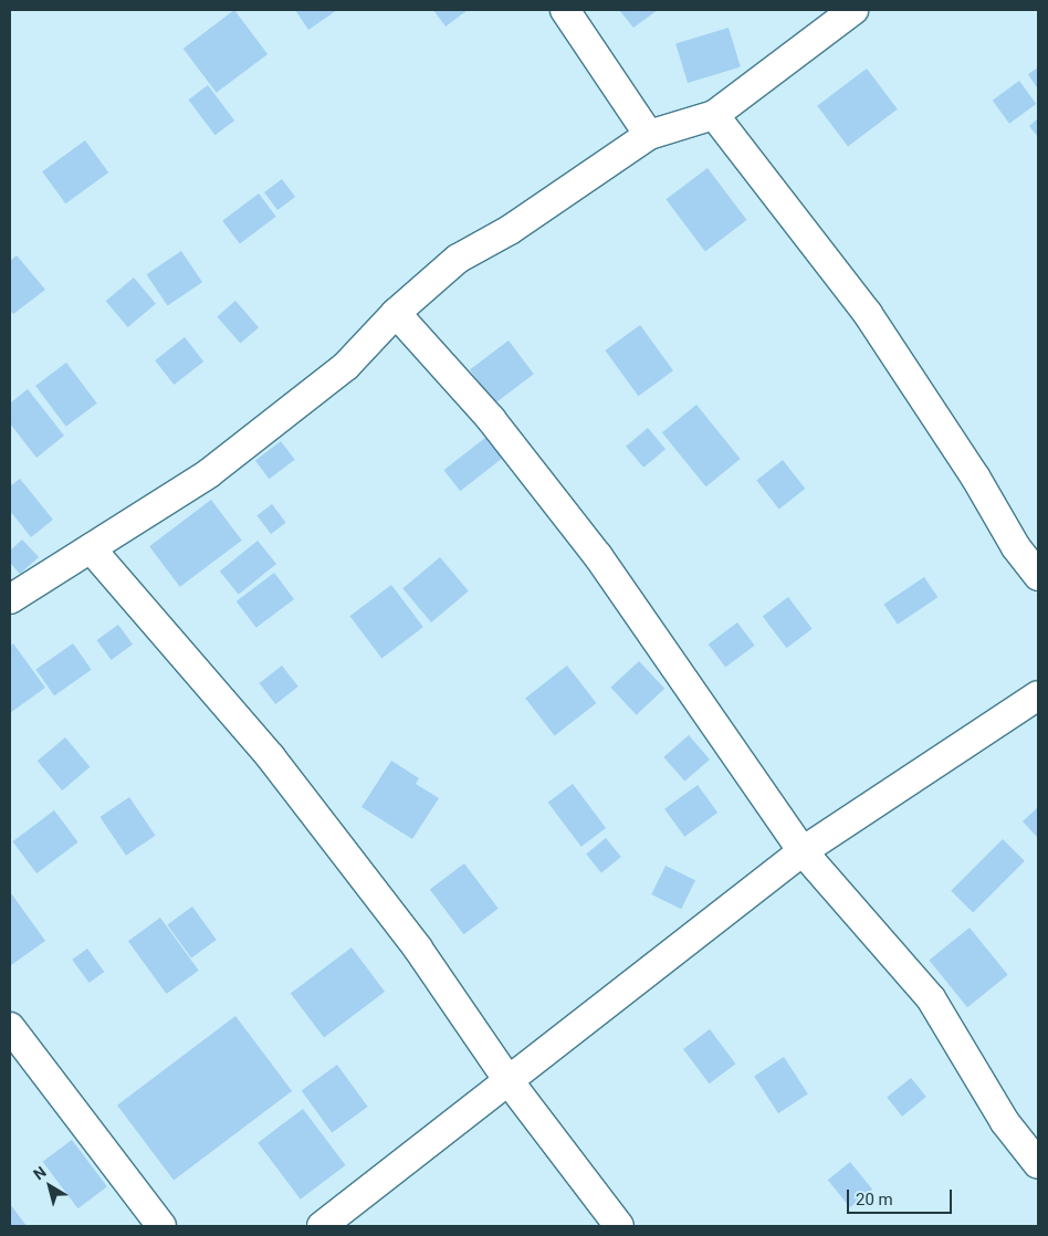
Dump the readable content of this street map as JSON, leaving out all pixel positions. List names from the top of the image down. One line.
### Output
{"scale_bar":"20 m","north":"top left"}
